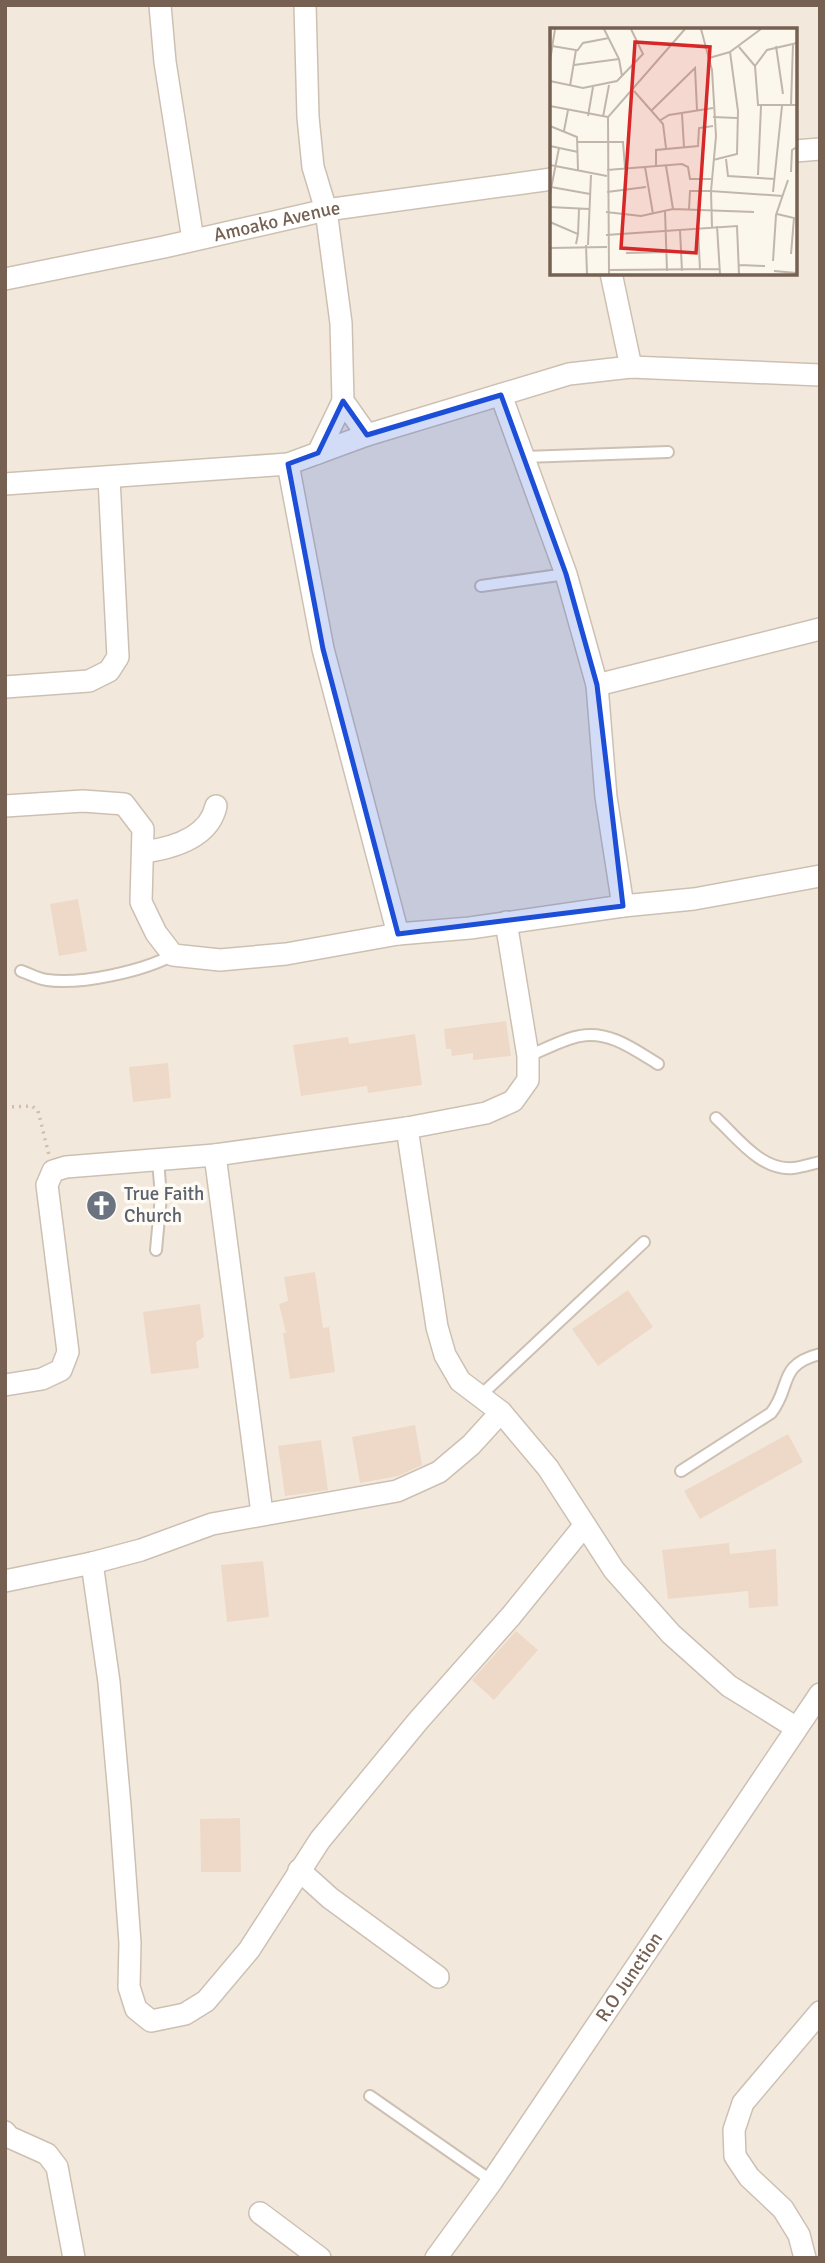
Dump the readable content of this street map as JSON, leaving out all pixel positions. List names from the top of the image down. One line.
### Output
{"streets":{"street":["Amoako Avenue","R.O Junction"]},"places":{"church":["True Faith Church"]}}
